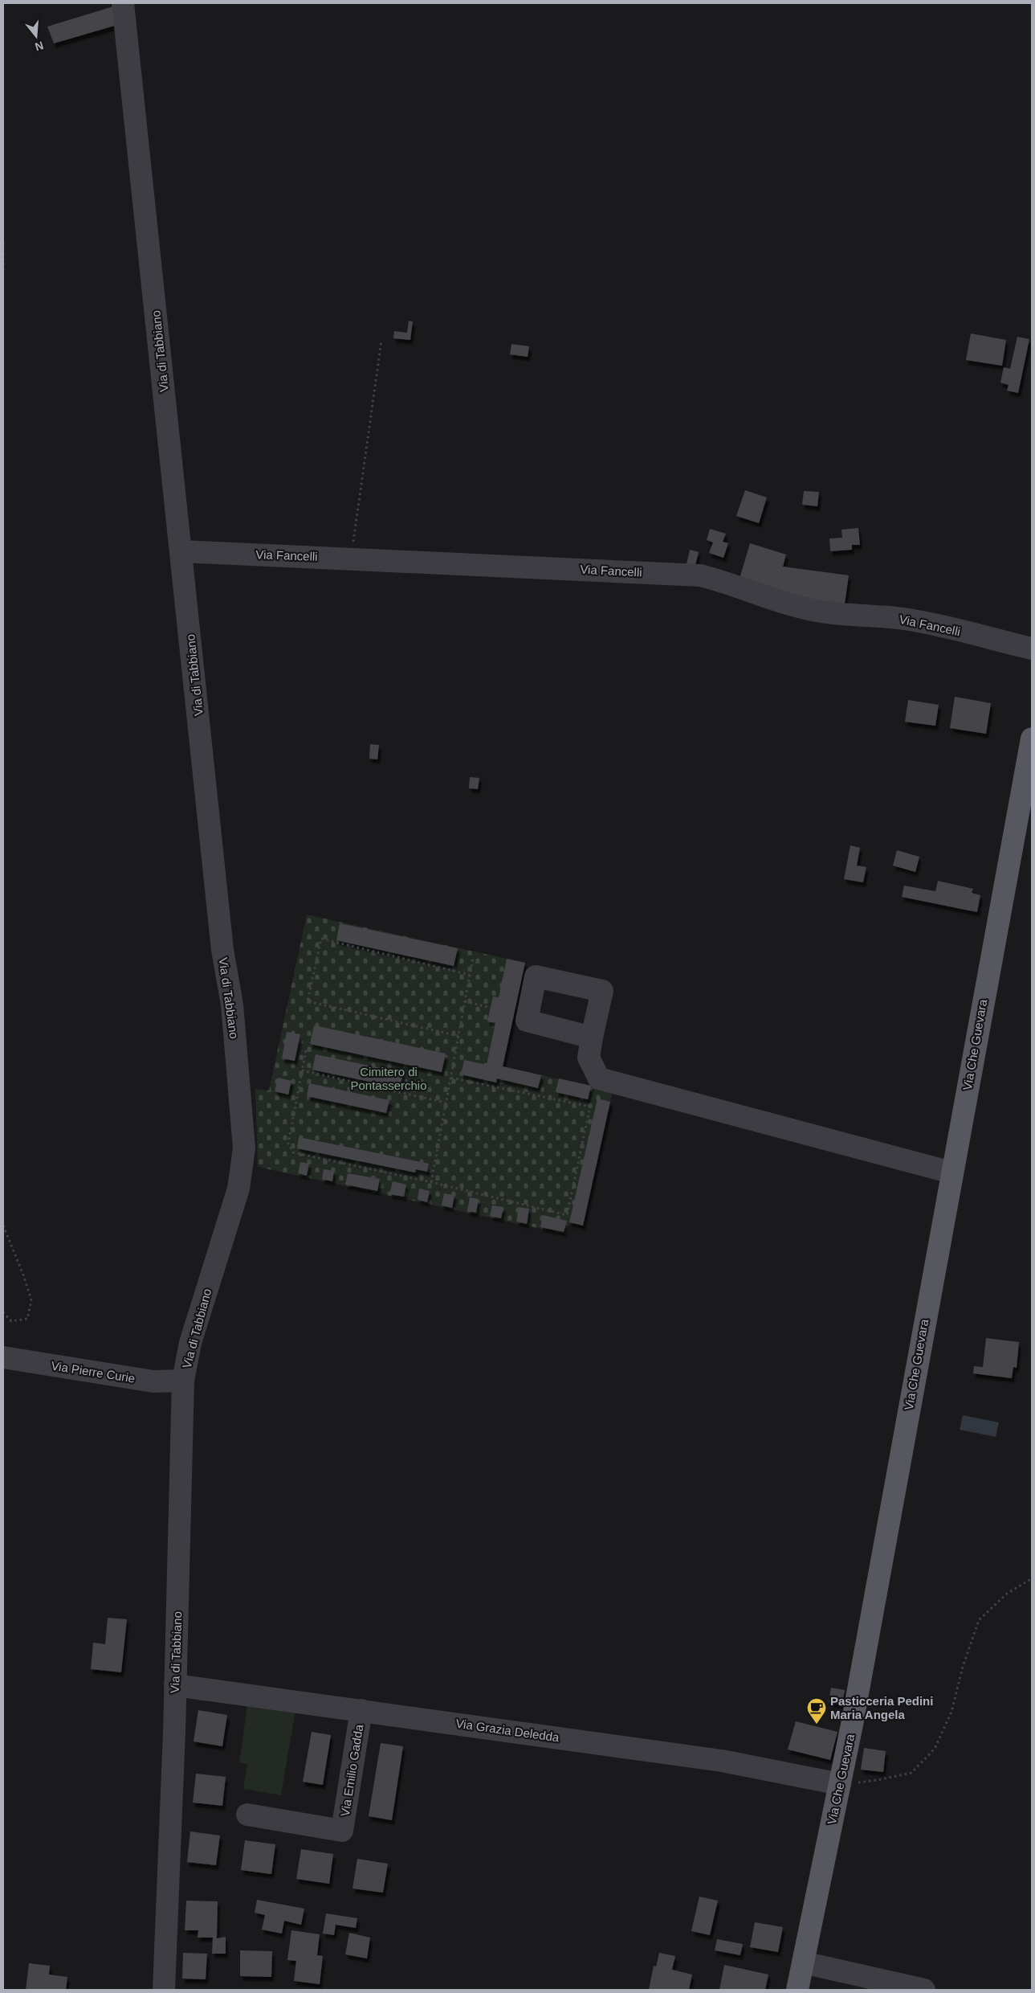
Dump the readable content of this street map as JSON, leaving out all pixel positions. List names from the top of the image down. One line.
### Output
{"streets":{"main road":["Via Che Guevara"],"street":["Via di Tabbiano","Via Fancelli","Via Pierre Curie","Via Grazia Deledda","Via Emilio Gadda"]},"crossings":[["Via di Tabbiano","Via Fancelli"],["Via di Tabbiano","Via Pierre Curie"],["Via di Tabbiano","Via Grazia Deledda"],["Via Che Guevara","Via Grazia Deledda"],["Via Grazia Deledda","Via Emilio Gadda"]],"parks":["Cimitero di Pontasserchio"],"places":{"cafe":["Pasticceria Pedini Maria Angela"]},"north":"bottom"}
